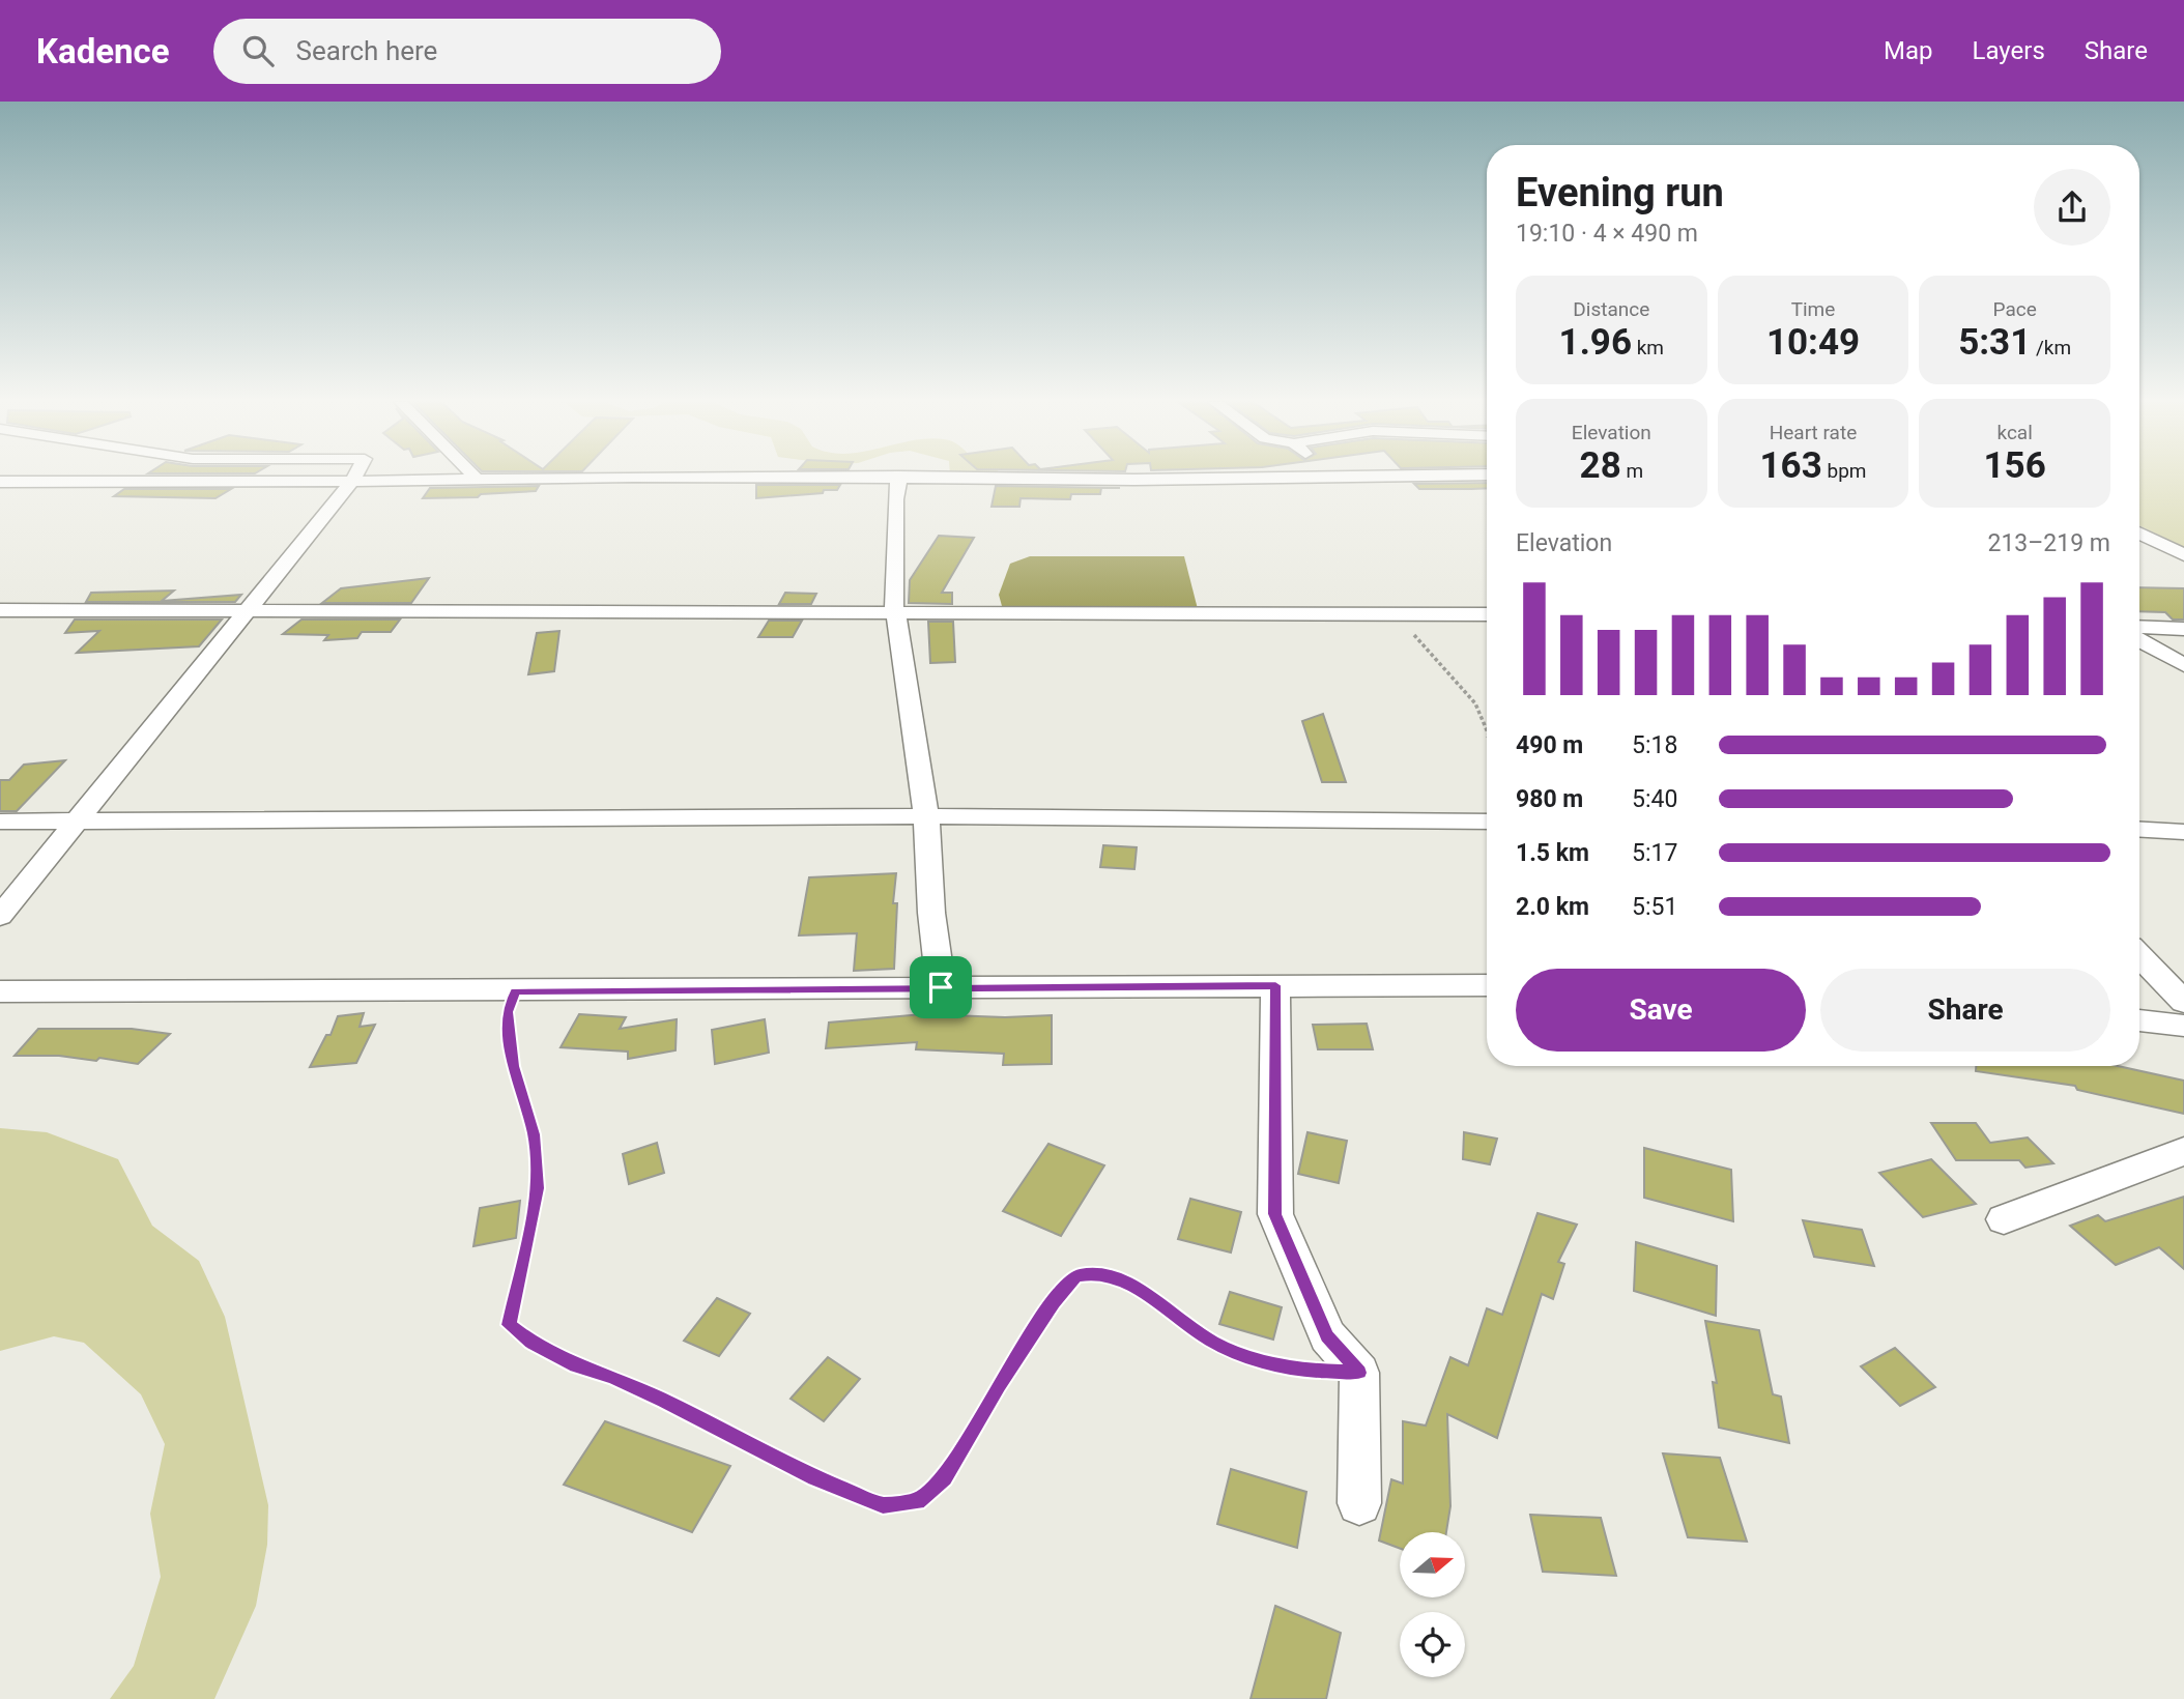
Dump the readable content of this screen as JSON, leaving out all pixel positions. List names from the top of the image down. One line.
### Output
{"north":"right","page":{"header":"Kadence","search":"Search here","nav":["Map","Layers","Share"],"heading":["Evening run","19:10 · 4 × 490 m"],"stats":[["Distance","1.96 km"],["Time","10:49"],["Pace","5:31 /km"],["Elevation","28 m"],["Heart rate","163 bpm"],["kcal","156"]],"chart":["Elevation","213–219 m"],"list":[{"name":"490 m","note":"5:18"},{"name":"980 m","note":"5:40"},{"name":"1.5 km","note":"5:17"},{"name":"2.0 km","note":"5:51"}],"buttons":["Save","Share"]}}
